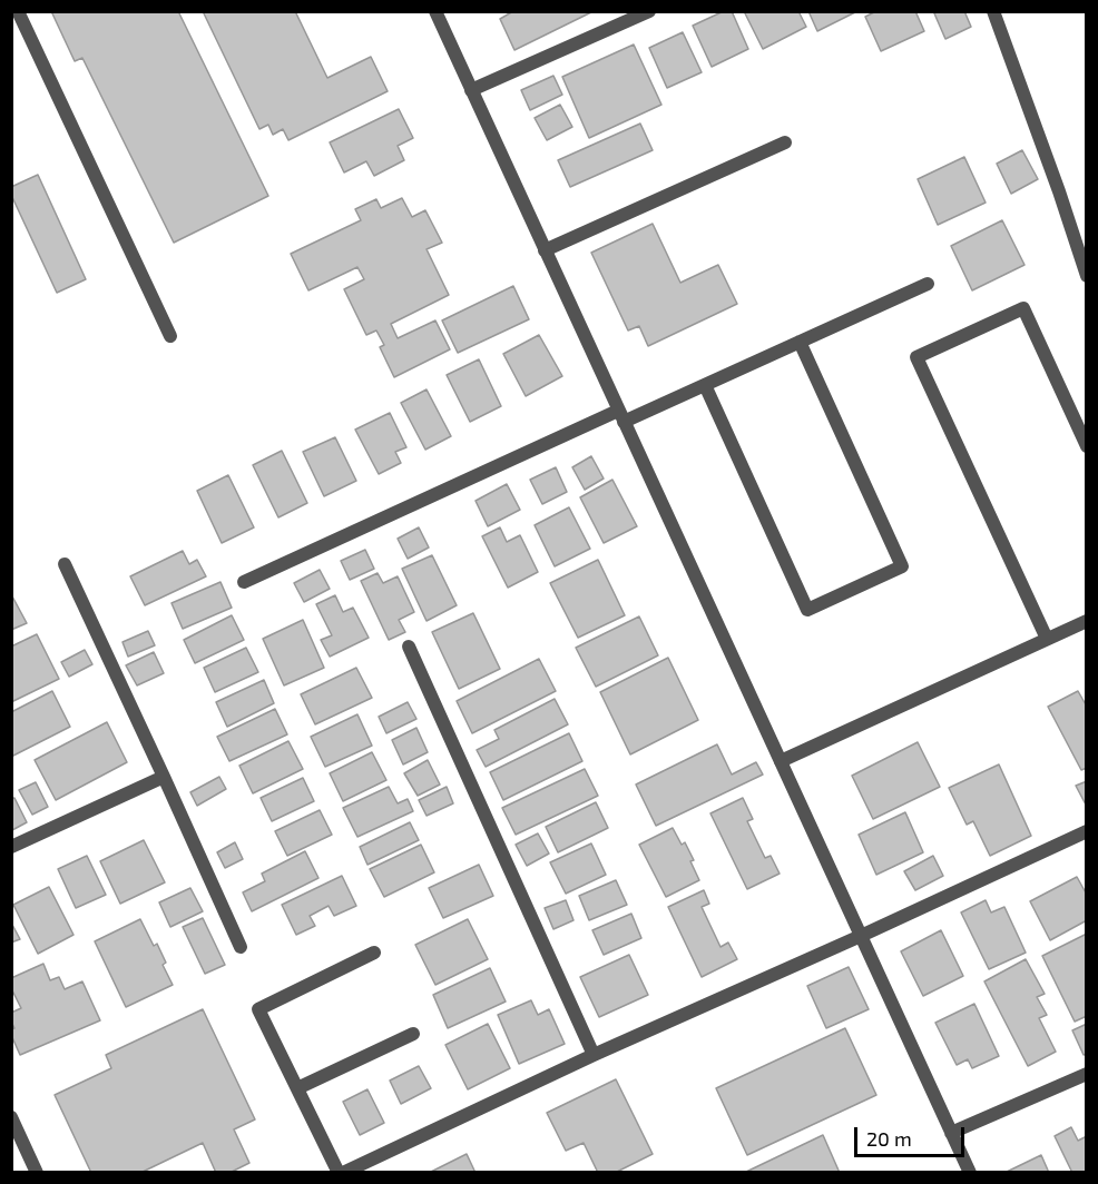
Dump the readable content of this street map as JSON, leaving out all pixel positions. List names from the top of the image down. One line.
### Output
{"scale_bar":"20 m"}
